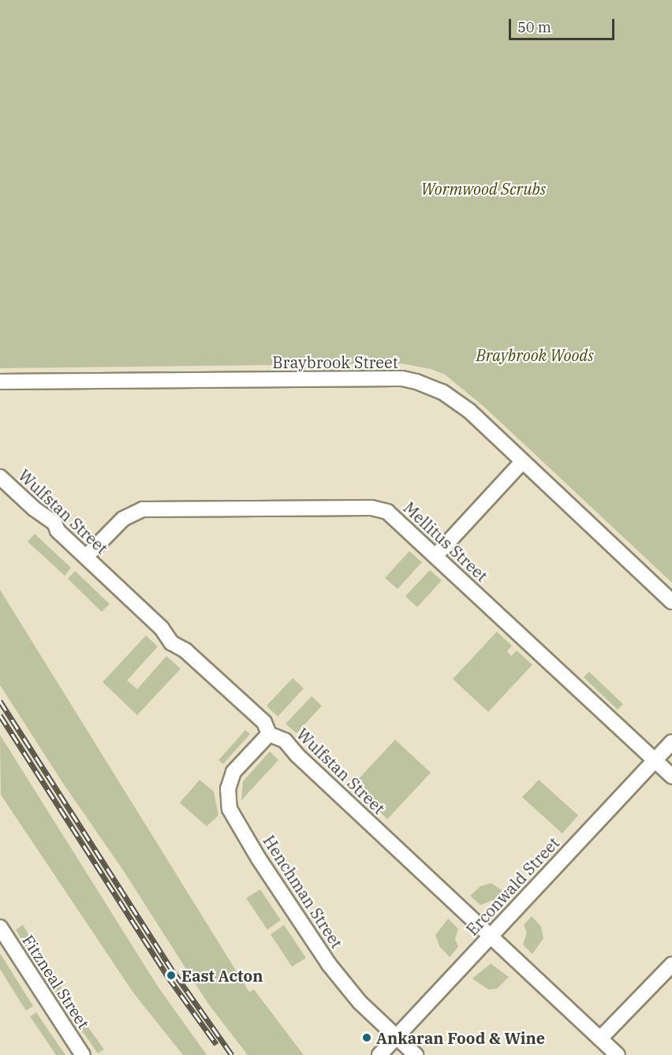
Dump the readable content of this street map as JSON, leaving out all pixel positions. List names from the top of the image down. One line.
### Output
{"streets":{"street":["Braybrook Street","Wulfstan Street","Mellitus Street","Erconwald Street","Henchman Street","Fitzneal Street"]},"crossings":[["Wulfstan Street","Mellitus Street"],["Wulfstan Street","Erconwald Street"],["Wulfstan Street","Henchman Street"],["Mellitus Street","Erconwald Street"],["Erconwald Street","Henchman Street"]],"parks":["Wormwood Scrubs","Braybrook Woods"],"places":["East Acton","Ankaran Food & Wine"],"scale_bar":"50 m"}
